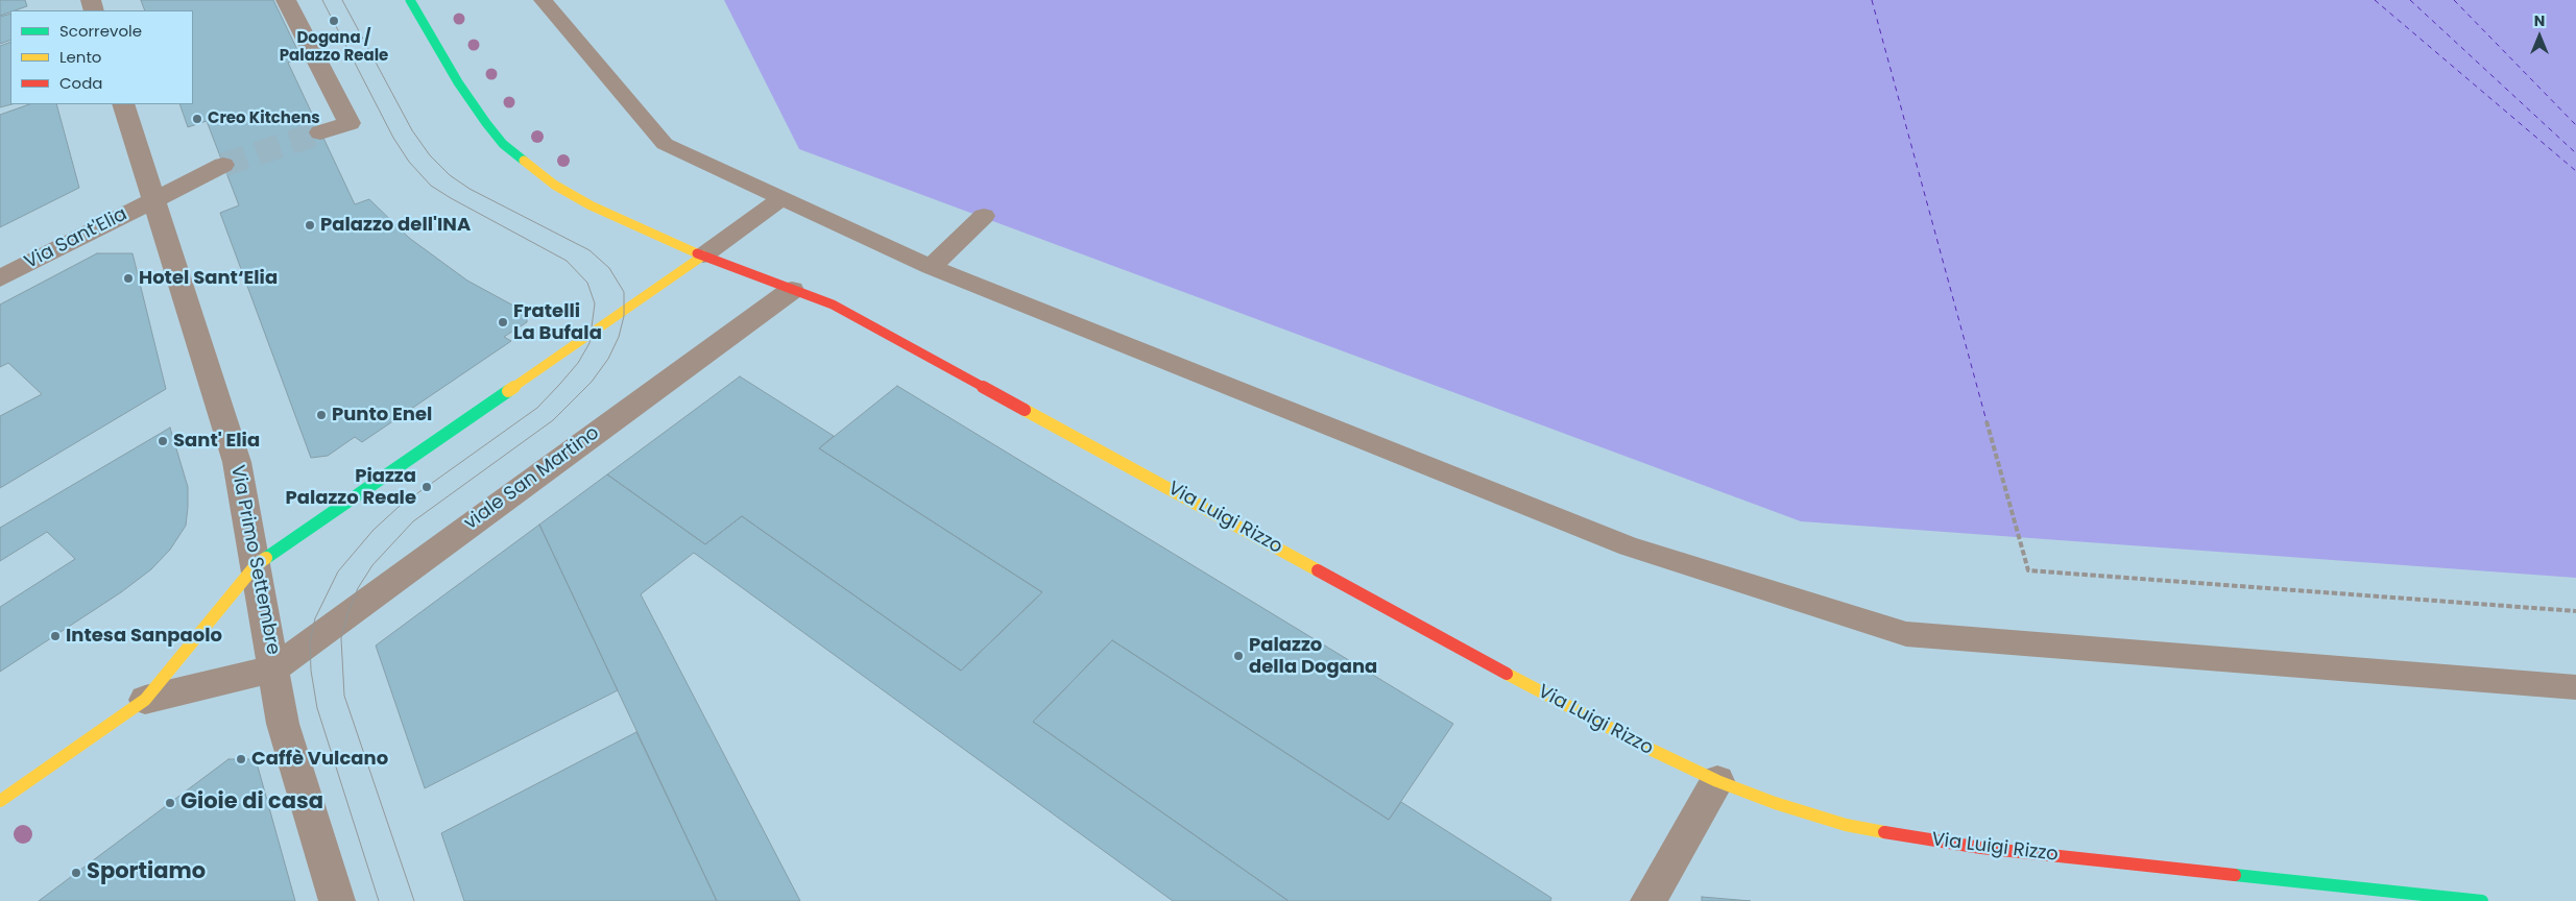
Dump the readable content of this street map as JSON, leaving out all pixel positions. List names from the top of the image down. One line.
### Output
{"streets":{"main road":["Via Luigi Rizzo"],"street":["Via Sant'Elia","viale San Martino","Via Primo Settembre"]},"crossings":[["Via Sant'Elia","Via Primo Settembre"],["viale San Martino","Via Luigi Rizzo"],["viale San Martino","Via Primo Settembre"]],"places":["Dogana / Palazzo Reale","Creo Kitchens","Palazzo dell'INA","Hotel Sant‘Elia","Fratelli La Bufala","Punto Enel","Sant' Elia","Piazza Palazzo Reale","Intesa Sanpaolo","Palazzo della Dogana","Caffè Vulcano","Gioie di casa","Sportiamo"],"legend":["Scorrevole","Lento","Coda"],"north":"top"}
